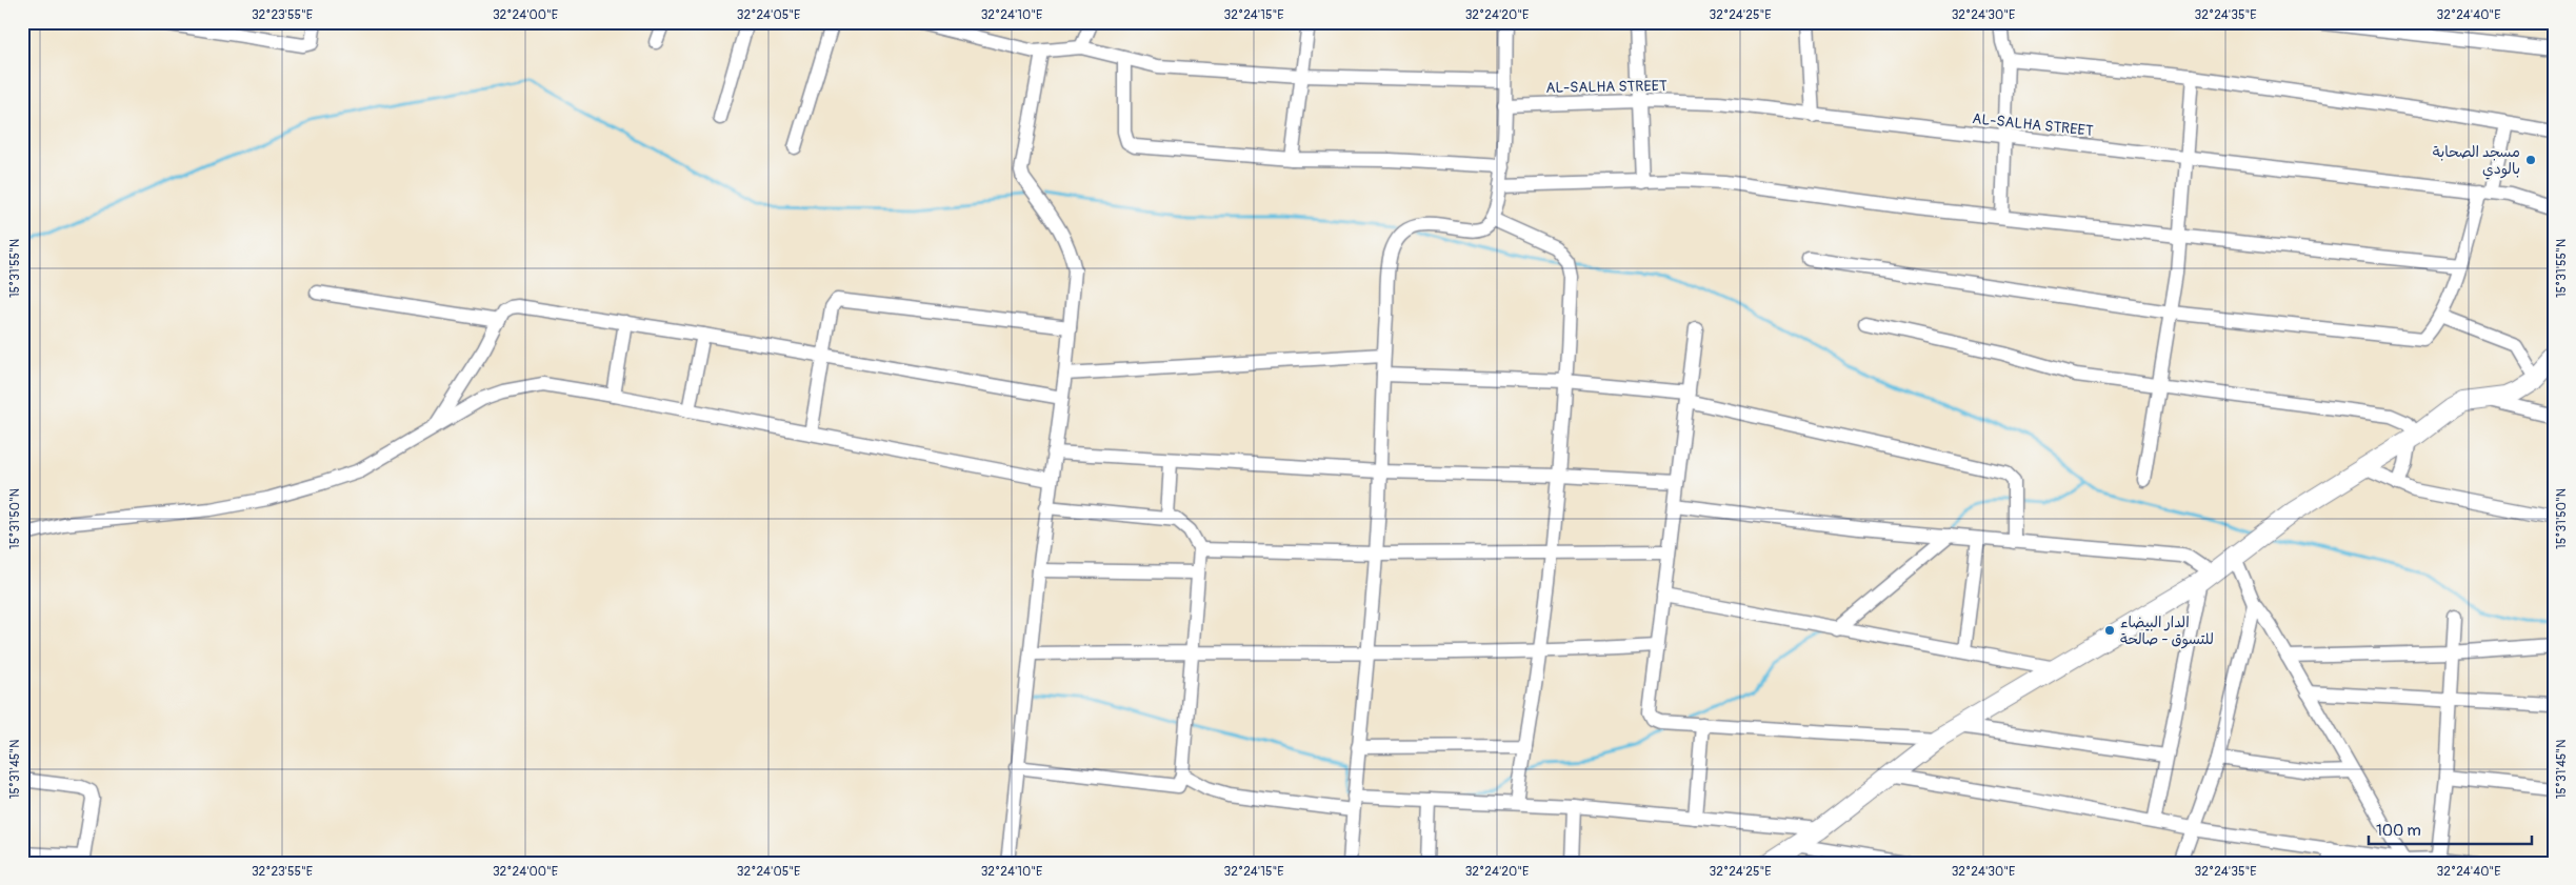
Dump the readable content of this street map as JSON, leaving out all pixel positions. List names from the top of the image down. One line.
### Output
{"streets":{"street":["AL-SALHA STREET"]},"places":["مسجد الصحابة بالودي","الدار البيضاء للتسوق - صالحة"],"scale_bar":"100 m","coordinates":["32°23'55\"E","32°24'00\"E","32°24'05\"E","32°24'10\"E","32°24'15\"E","32°24'20\"E","32°24'25\"E","32°24'30\"E","32°24'35\"E","32°24'40\"E","15°31'55\"N","15°31'50\"N","15°31'45\"N"]}
